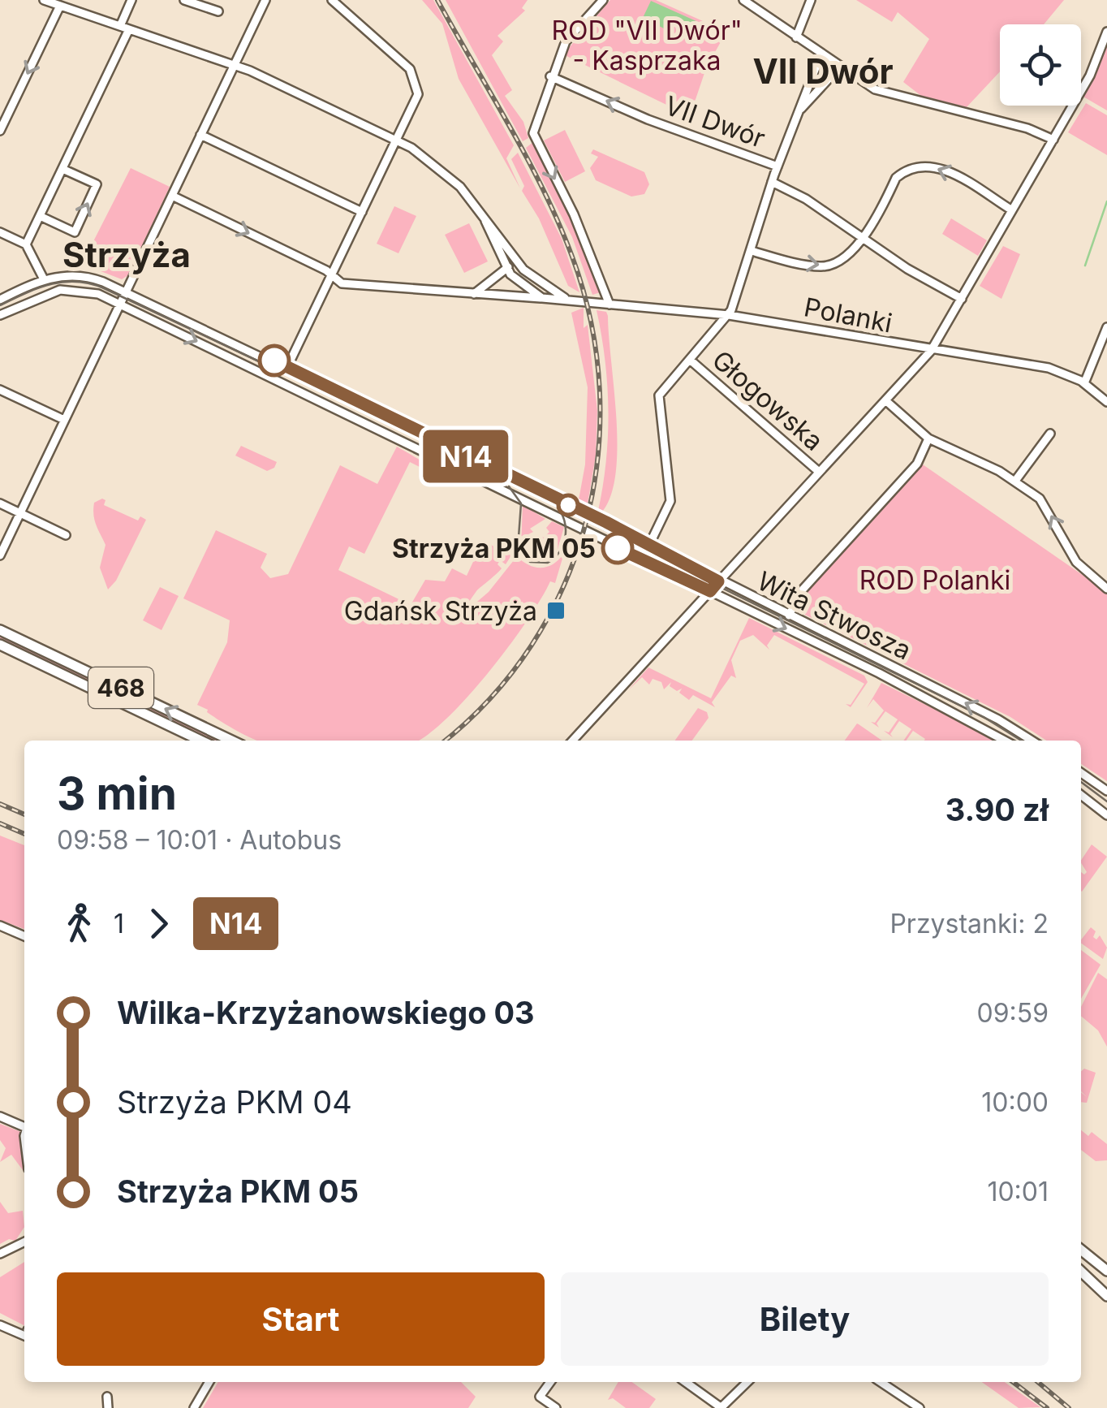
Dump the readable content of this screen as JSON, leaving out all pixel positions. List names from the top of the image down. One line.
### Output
{"streets":{"main road":["468"],"street":["VII Dwór","Polanki","Głogowska","Wita Stwosza"]},"one_way":["VII Dwór"],"districts":["VII Dwór","Strzyża"],"parks":["ROD \"VII Dwór\" - Kasprzaka","ROD Polanki"],"places":{"other":["Strzyża PKM 05"],"transit":["Gdańsk Strzyża"]},"lines":["bus line N14"],"page":{"on_map":"N14","heading":["3 min","09:58 – 10:01 · Autobus","3.90 zł"],"legs":["1","N14","Przystanki: 2"],"list":[{"name":"Wilka-Krzyżanowskiego 03","value":"09:59"},{"name":"Strzyża PKM 04","value":"10:00"},{"name":"Strzyża PKM 05","value":"10:01"}],"buttons":["Start","Bilety"]}}
